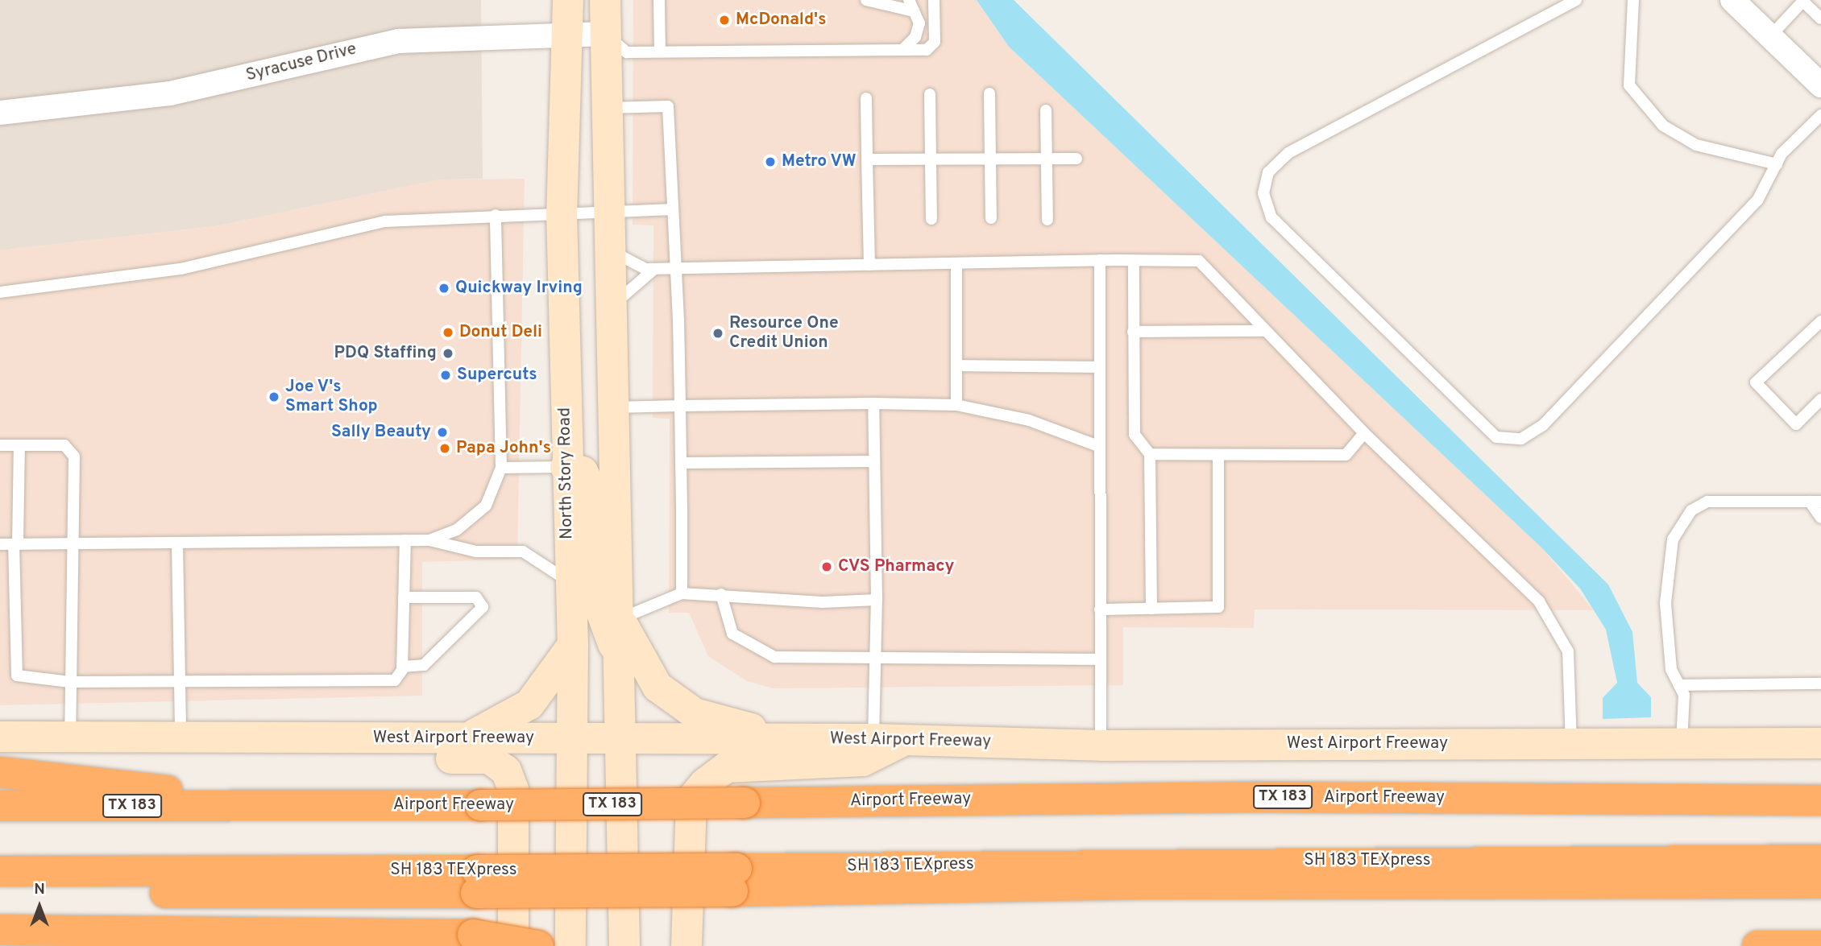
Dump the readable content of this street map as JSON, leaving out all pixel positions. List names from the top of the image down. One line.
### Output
{"streets":{"highway":["TX 183","Airport Freeway","SH 183 TEXpress"],"main road":["North Story Road","West Airport Freeway"],"street":["Syracuse Drive"]},"crossings":[["Syracuse Drive","North Story Road"],["North Story Road","West Airport Freeway"]],"places":["McDonald's","Metro VW","Quickway Irving","Donut Deli","Resource One Credit Union","PDQ Staffing","Supercuts","Joe V's Smart Shop","Sally Beauty","Papa John's","CVS Pharmacy"],"north":"top"}
